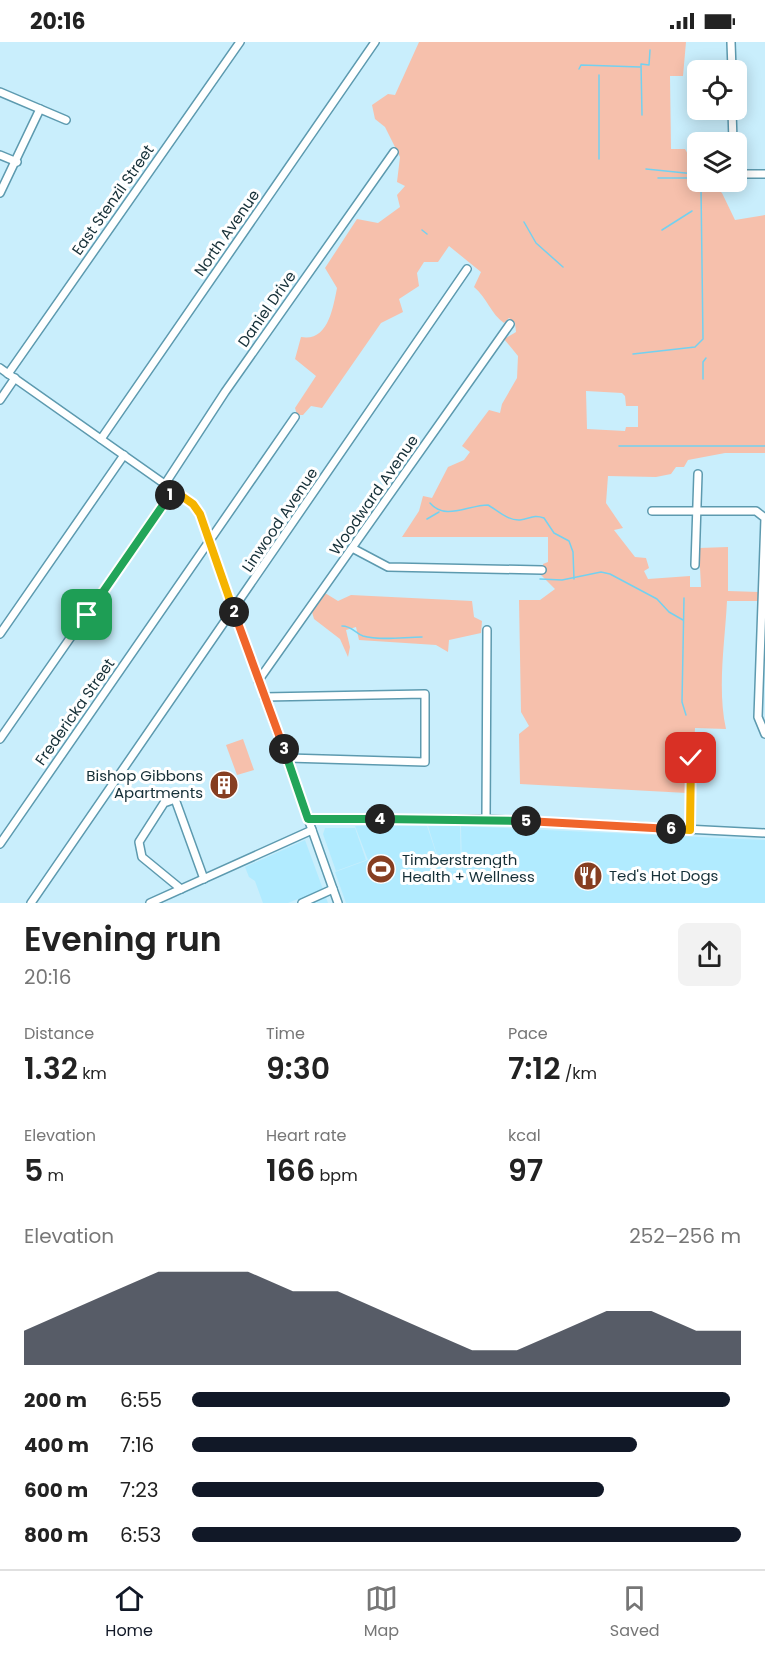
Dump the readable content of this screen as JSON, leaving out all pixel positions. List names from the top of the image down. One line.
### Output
{"streets":{"street":["East Stenzil Street","North Avenue","Daniel Drive","Woodward Avenue","Linwood Avenue","Fredericka Street"]},"places":{"building":["Bishop Gibbons Apartments"],"sports":["Timberstrength Health + Wellness"],"restaurant":["Ted's Hot Dogs"]},"page":{"status":"20:16","pins":["1","2","3","4","5","6"],"heading":["Evening run","20:16"],"stats":[["Distance","1.32 km"],["Time","9:30"],["Pace","7:12 /km"],["Elevation","5 m"],["Heart rate","166 bpm"],["kcal","97"]],"chart":["Elevation","252–256 m"],"list":[{"name":"200 m","note":"6:55"},{"name":"400 m","note":"7:16"},{"name":"600 m","note":"7:23"},{"name":"800 m","note":"6:53"}],"tabs":["Home","Map","Saved"]}}
